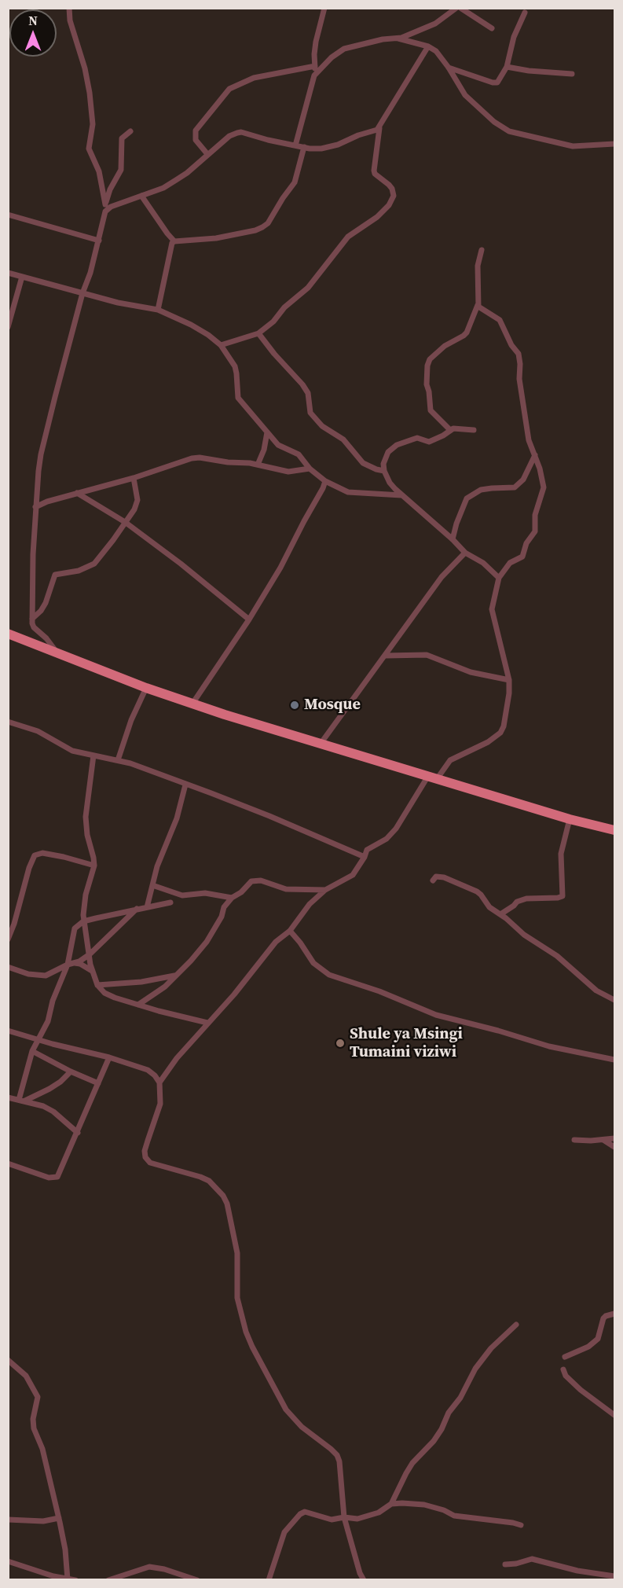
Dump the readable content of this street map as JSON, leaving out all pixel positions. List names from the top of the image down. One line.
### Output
{"places":["Mosque","Shule ya Msingi Tumaini viziwi"],"north":"top"}
